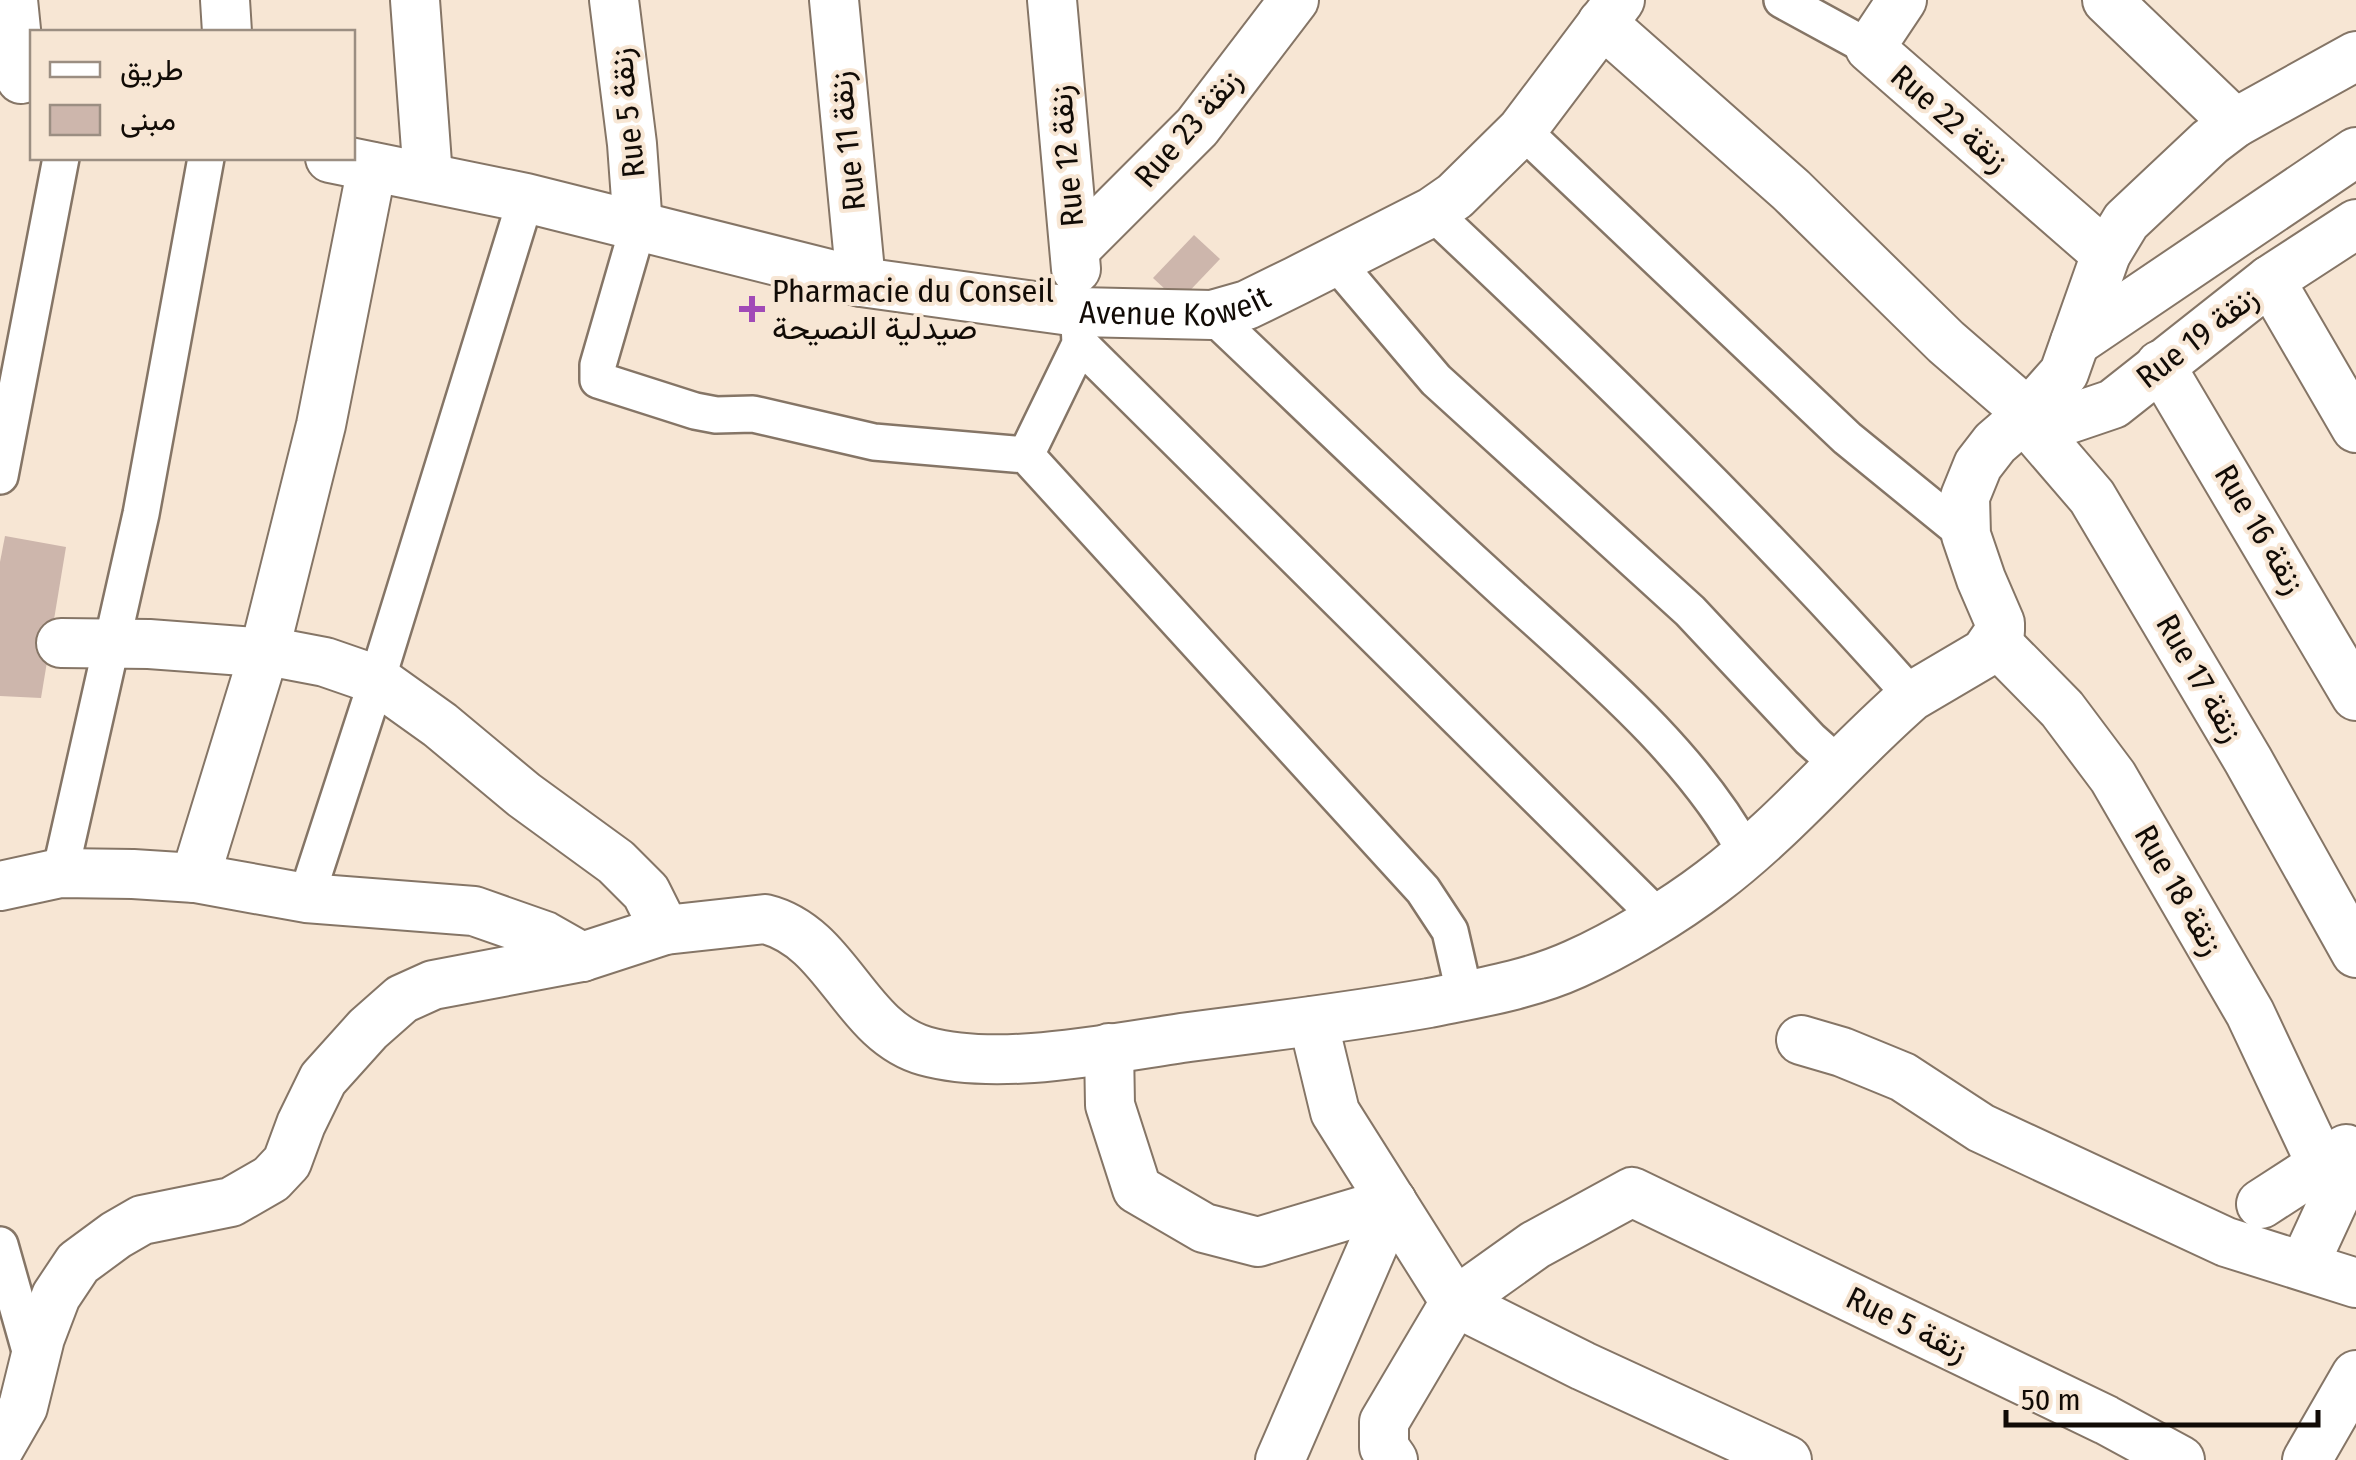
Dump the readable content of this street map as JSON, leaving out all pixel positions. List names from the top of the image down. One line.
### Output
{"streets":{"street":["Rue 5 زنقة","Rue 22 زنقة","Rue 23 زنقة","Rue 11 زنقة","Rue 12 زنقة","Avenue Koweit","Rue 19 زنقة","Rue 16 زنقة","Rue 17 زنقة","Rue 18 زنقة"]},"crossings":[["Rue 5 زنقة","Avenue Koweit"],["Rue 23 زنقة","Rue 12 زنقة"],["Rue 11 زنقة","Avenue Koweit"],["Rue 12 زنقة","Avenue Koweit"],["Avenue Koweit","Rue 17 زنقة"],["Rue 19 زنقة","Rue 16 زنقة"],["Rue 19 زنقة","Rue 17 زنقة"]],"places":{"health":["Pharmacie du Conseil صيدلية النصيحة"]},"legend":["طريق","مبنى"],"scale_bar":"50 m"}
